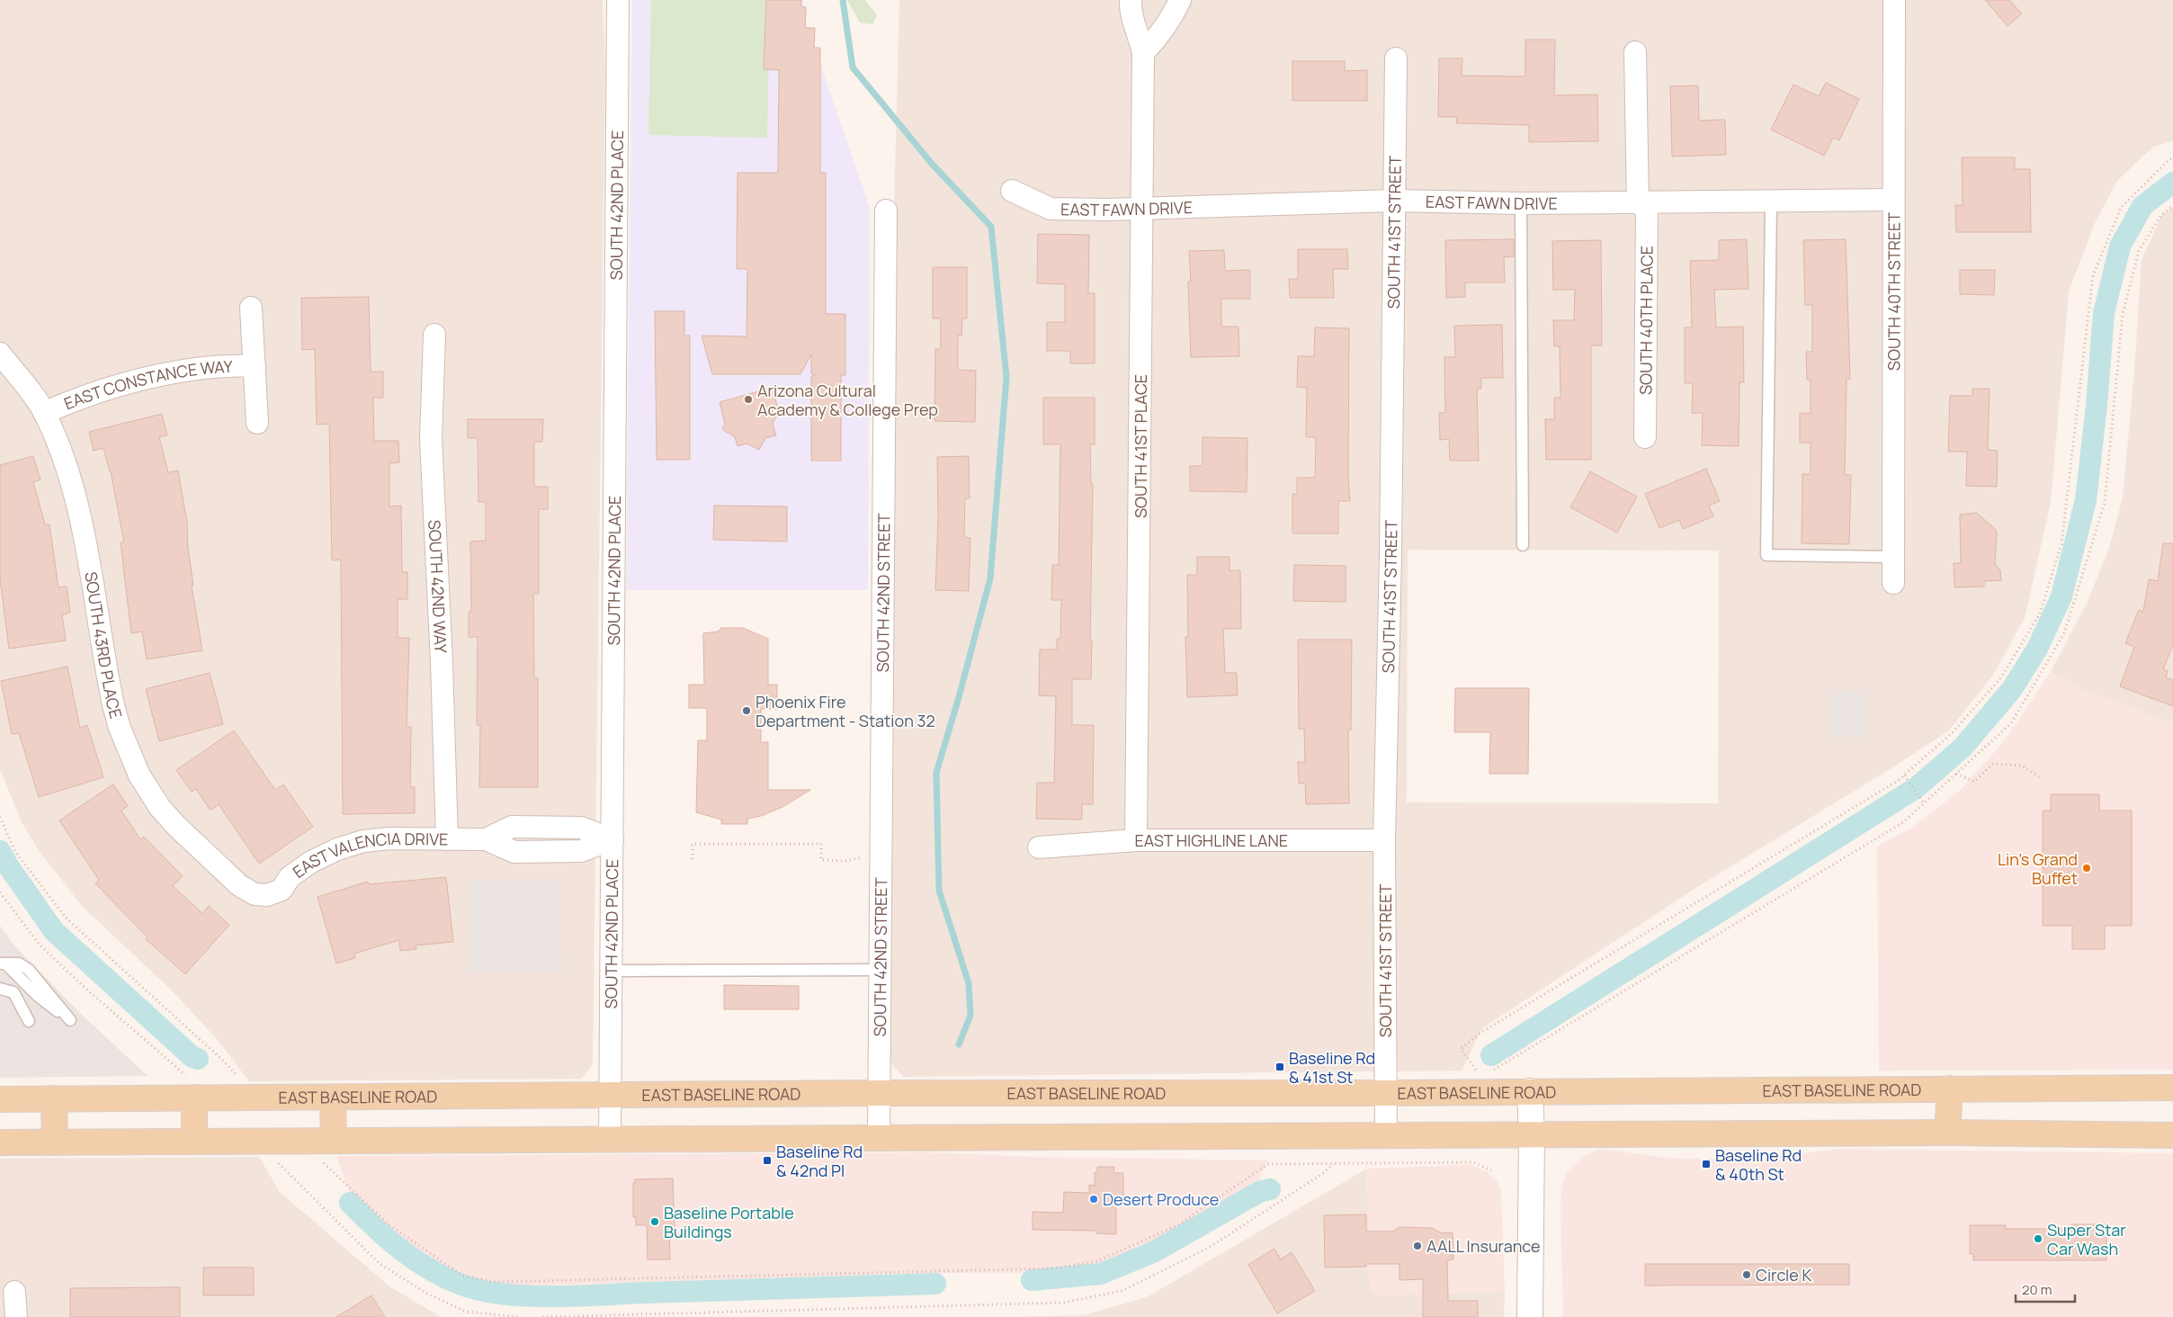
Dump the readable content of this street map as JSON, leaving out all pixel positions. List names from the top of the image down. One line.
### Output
{"streets":{"main road":["EAST BASELINE ROAD"],"street":["EAST FAWN DRIVE","SOUTH 42ND PLACE","SOUTH 41ST STREET","SOUTH 40TH STREET","SOUTH 40TH PLACE","EAST CONSTANCE WAY","SOUTH 41ST PLACE","SOUTH 42ND WAY","SOUTH 42ND STREET","SOUTH 43RD PLACE","EAST HIGHLINE LANE","EAST VALENCIA DRIVE"]},"crossings":[["EAST FAWN DRIVE","SOUTH 41ST STREET"],["EAST FAWN DRIVE","SOUTH 40TH STREET"],["EAST FAWN DRIVE","SOUTH 40TH PLACE"],["EAST FAWN DRIVE","SOUTH 41ST PLACE"],["SOUTH 42ND PLACE","EAST VALENCIA DRIVE"],["SOUTH 42ND PLACE","EAST BASELINE ROAD"],["SOUTH 41ST STREET","EAST HIGHLINE LANE"],["SOUTH 41ST STREET","EAST BASELINE ROAD"],["EAST CONSTANCE WAY","SOUTH 43RD PLACE"],["SOUTH 41ST PLACE","EAST HIGHLINE LANE"],["SOUTH 42ND WAY","EAST VALENCIA DRIVE"],["SOUTH 42ND STREET","EAST BASELINE ROAD"],["SOUTH 43RD PLACE","EAST VALENCIA DRIVE"]],"places":{"other":["Arizona Cultural Academy & College Prep","Phoenix Fire Department - Station 32","Lin's Grand Buffet","Desert Produce","Baseline Portable Buildings","Super Star Car Wash","AALL Insurance","Circle K"],"transit":["Baseline Rd & 41st St","Baseline Rd & 42nd Pl","Baseline Rd & 40th St"]},"scale_bar":"20 m"}
